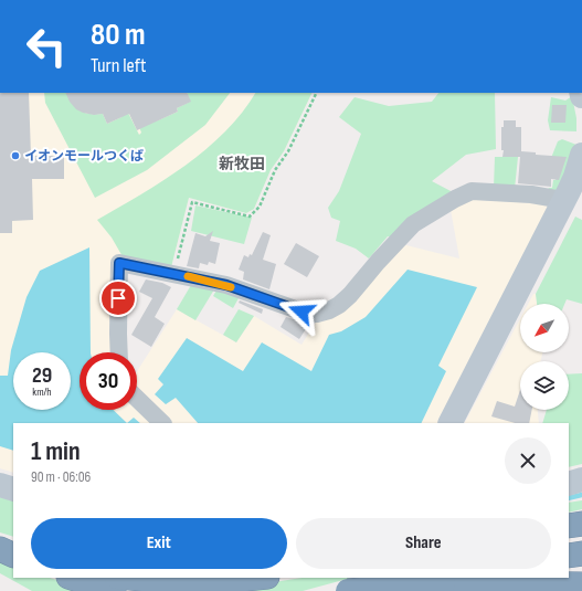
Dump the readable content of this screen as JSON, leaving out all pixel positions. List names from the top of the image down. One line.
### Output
{"districts":["新牧田"],"places":["イオンモールつくば"],"north":"bottom left","page":{"turn":["80 m","Turn left"],"speed":"29 km/h","limit":"30","heading":["1 min","90 m · 06:06"],"buttons":["Exit","Share"]}}
